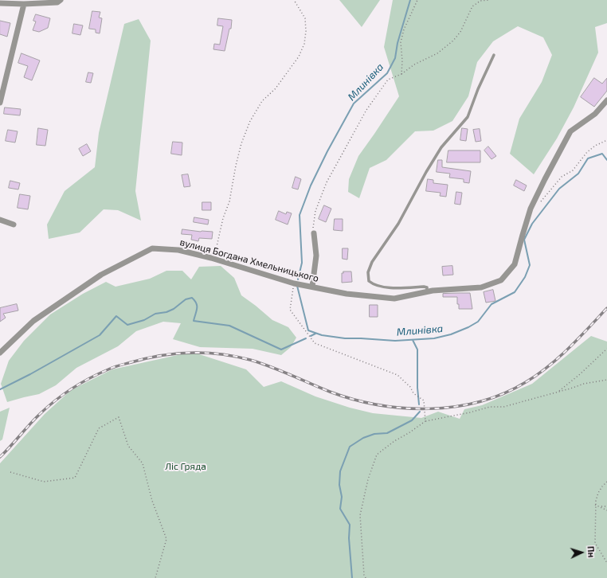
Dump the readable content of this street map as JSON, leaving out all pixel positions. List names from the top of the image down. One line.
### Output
{"streets":{"street":["вулиця Богдана Хмельницького"]},"water":["Млинівка"],"parks":["Ліс Гряда"],"north":"right"}
